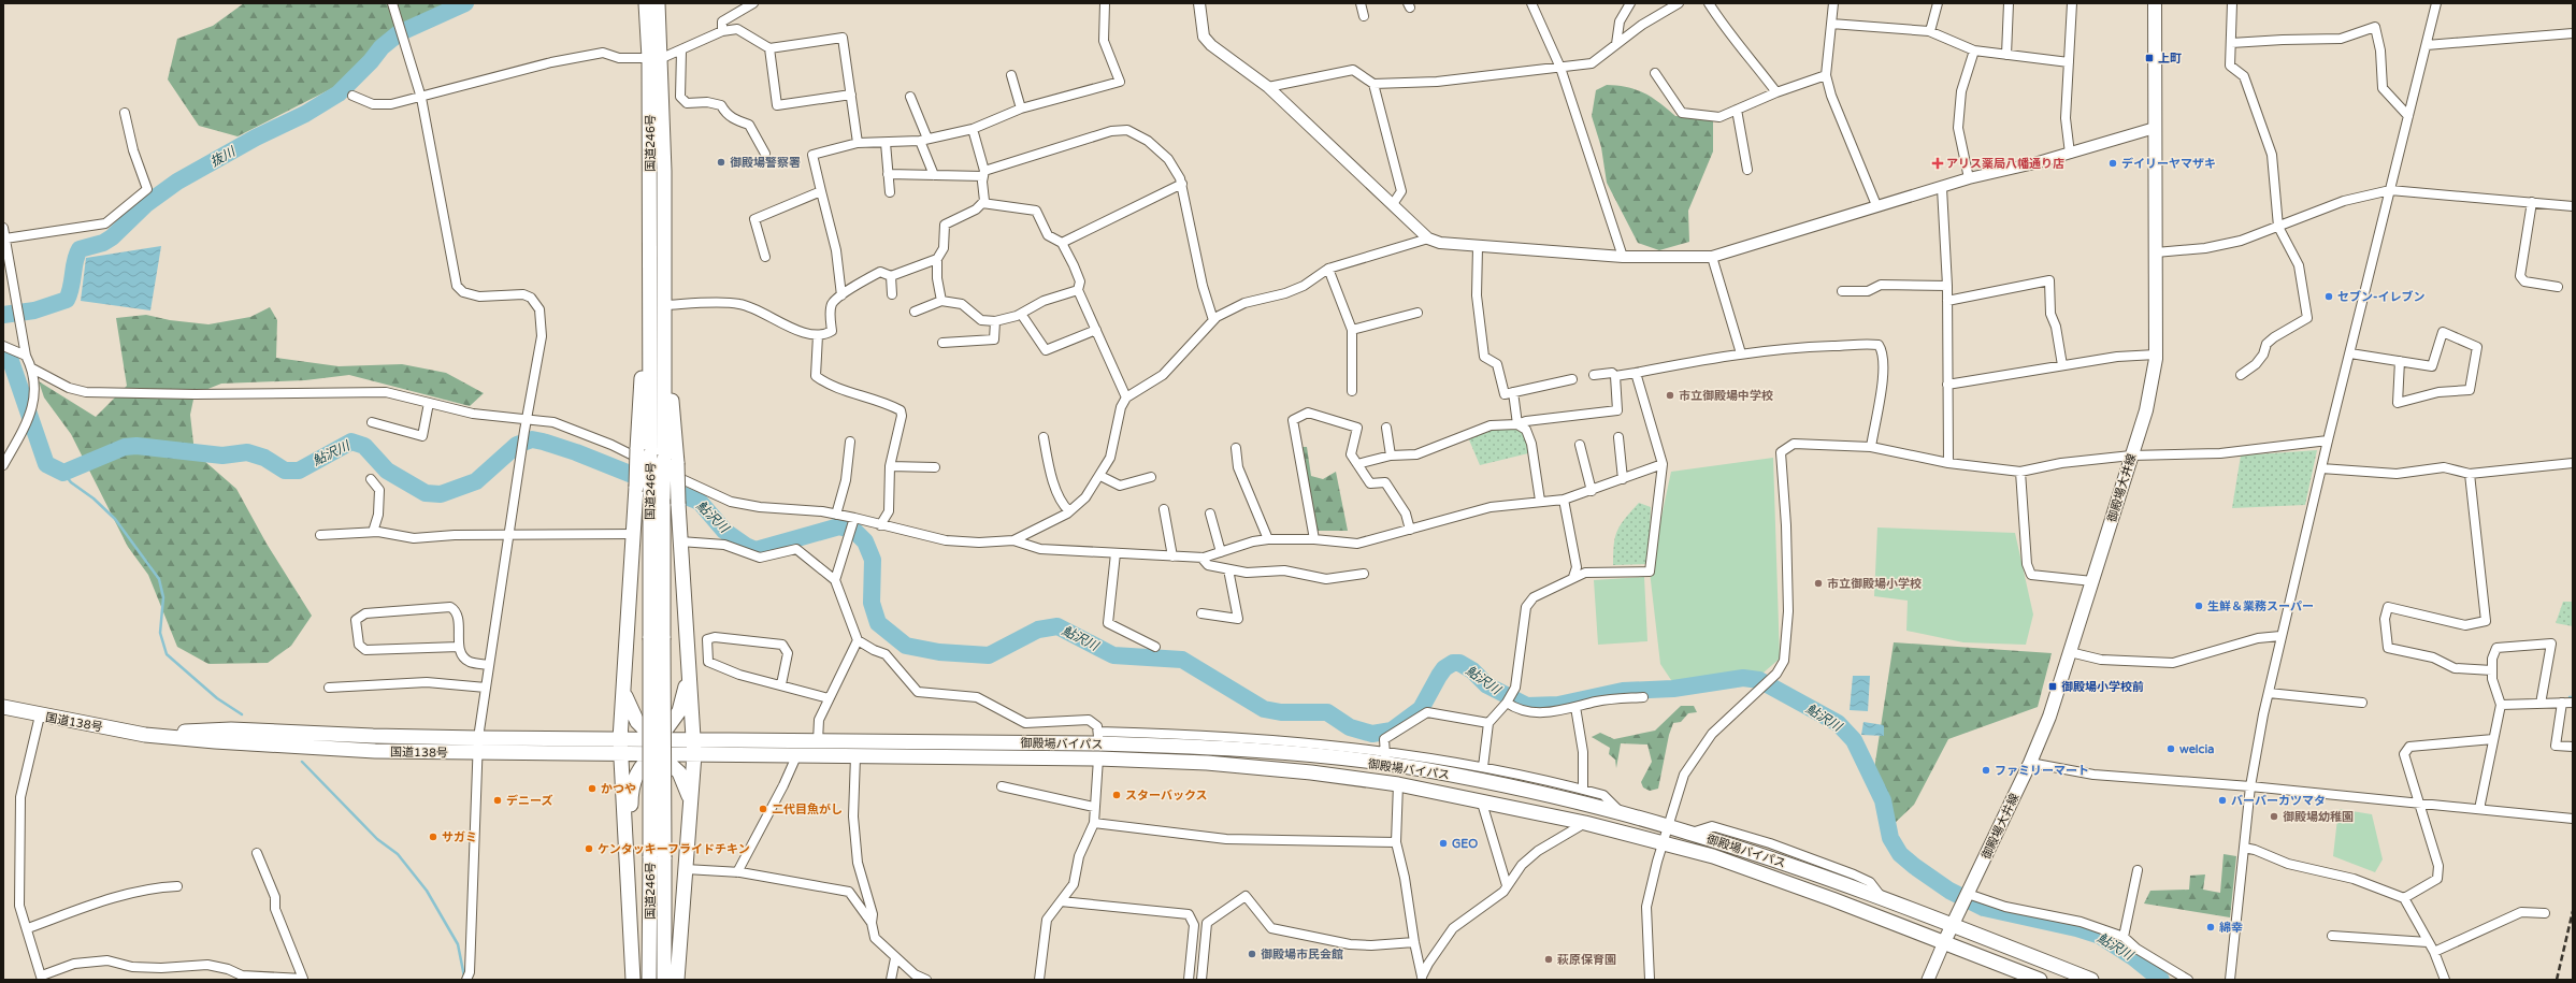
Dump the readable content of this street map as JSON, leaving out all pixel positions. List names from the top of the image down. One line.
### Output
{"streets":{"highway":["国道246号","国道138号","御殿場バイパス"],"main road":["御殿場大井線"]},"crossings":[["御殿場大井線","御殿場バイパス"]],"water":["抜川","鮎沢川"],"places":{"transit":["上町","御殿場小学校前"],"other":["御殿場警察署","デイリーヤマザキ","セブン-イレブン","市立御殿場中学校","市立御殿場小学校","生鮮＆業務スーパー","welcia","ファミリーマート","かつや","スターバックス","デニーズ","バーバーカツマタ","二代目魚がし","御殿場幼稚園","サガミ","GEO","ケンタッキーフライドチキン","綿幸","御殿場市民会館","萩原保育園"],"health":["アリス薬局八幡通り店"]}}
